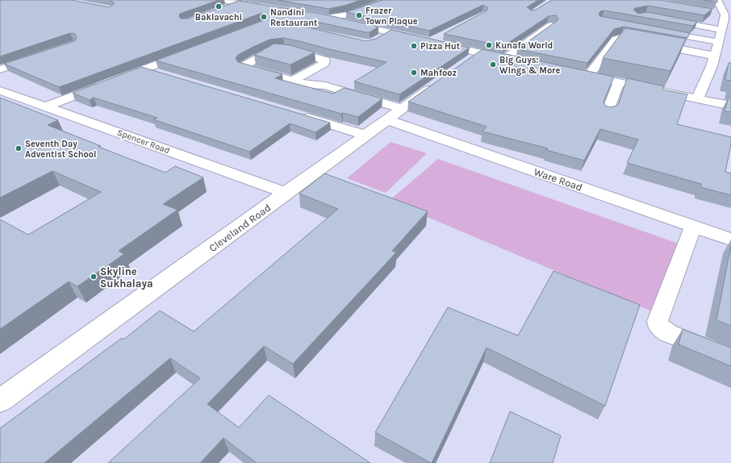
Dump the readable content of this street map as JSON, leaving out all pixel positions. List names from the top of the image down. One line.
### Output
{"streets":{"street":["Spencer Road","Ware Road","Cleveland Road"]},"crossings":[["Spencer Road","Cleveland Road"],["Ware Road","Cleveland Road"]],"places":["Baklavachi","Frazer Town Plaque","Nandini Restaurant","Kunafa World","Pizza Hut","Big Guys: Wings & More","Mahfooz","Seventh Day Adventist School","Skyline Sukhalaya"]}
